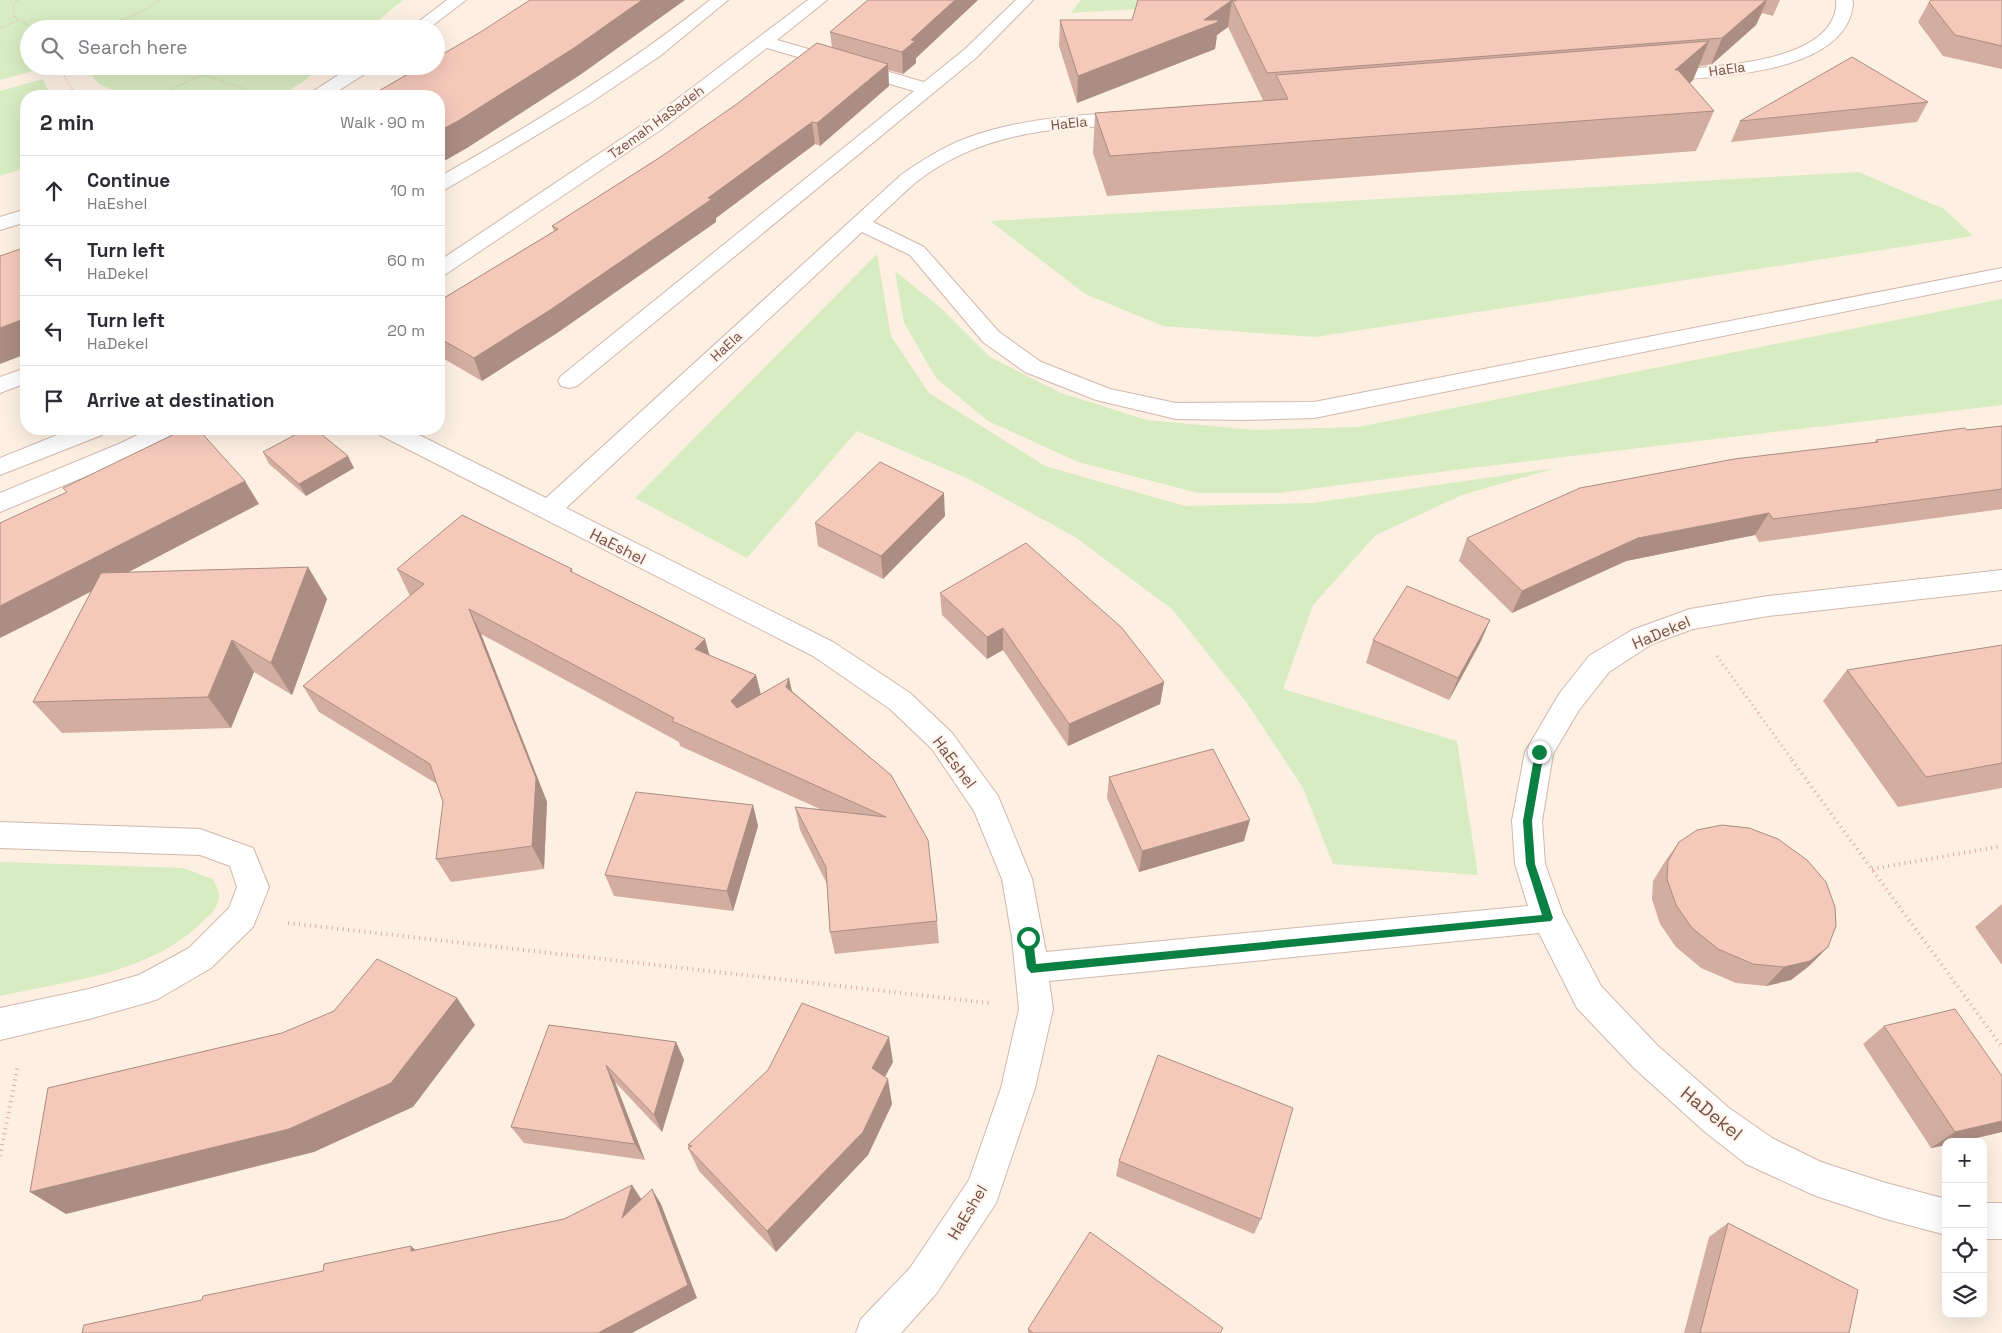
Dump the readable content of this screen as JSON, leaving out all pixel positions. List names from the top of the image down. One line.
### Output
{"streets":{"street":["HaEla","Tzemah HaSadeh","HaEshel","HaDekel"]},"crossings":[["HaEla","HaEshel"]],"page":{"search":"Search here","heading":["2 min","Walk · 90 m"],"list":[["Continue","HaEshel","10 m"],["Turn left","HaDekel","60 m"],["Turn left","HaDekel","20 m"],"Arrive at destination"],"map_buttons":["+","−"]}}
